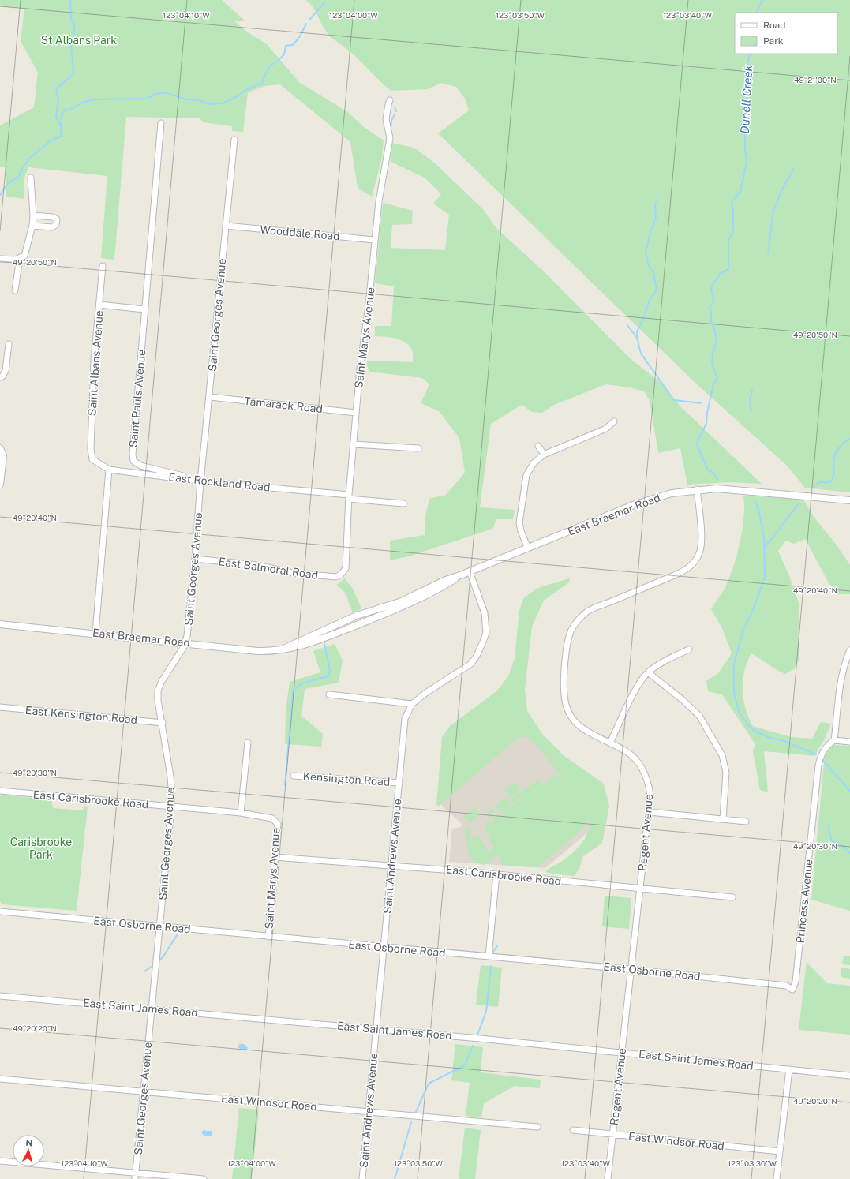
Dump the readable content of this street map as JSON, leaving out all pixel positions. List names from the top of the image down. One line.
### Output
{"streets":{"street":["Wooddale Road","Saint Georges Avenue","Saint Marys Avenue","Saint Albans Avenue","Saint Pauls Avenue","Tamarack Road","East Rockland Road","East Braemar Road","East Balmoral Road","East Kensington Road","Kensington Road","East Carisbrooke Road","Regent Avenue","Saint Andrews Avenue","Princess Avenue","East Osborne Road","East Saint James Road","East Windsor Road"]},"crossings":[["Wooddale Road","Saint Georges Avenue"],["Wooddale Road","Saint Marys Avenue"],["Saint Georges Avenue","Saint Pauls Avenue"],["Saint Georges Avenue","Tamarack Road"],["Saint Georges Avenue","East Rockland Road"],["Saint Georges Avenue","East Braemar Road"],["Saint Georges Avenue","East Balmoral Road"],["Saint Georges Avenue","East Kensington Road"],["Saint Georges Avenue","East Carisbrooke Road"],["Saint Georges Avenue","East Osborne Road"],["Saint Georges Avenue","East Saint James Road"],["Saint Georges Avenue","East Windsor Road"],["Saint Marys Avenue","Tamarack Road"],["Saint Marys Avenue","East Rockland Road"],["Saint Marys Avenue","East Balmoral Road"],["Saint Marys Avenue","East Carisbrooke Road"],["Saint Marys Avenue","East Osborne Road"],["Saint Albans Avenue","East Rockland Road"],["Saint Pauls Avenue","East Rockland Road"],["East Braemar Road","Regent Avenue"],["East Braemar Road","Saint Andrews Avenue"],["Kensington Road","Saint Andrews Avenue"],["East Carisbrooke Road","Regent Avenue"],["East Carisbrooke Road","Saint Andrews Avenue"],["Regent Avenue","East Osborne Road"],["Regent Avenue","East Saint James Road"],["Regent Avenue","East Windsor Road"],["Saint Andrews Avenue","East Osborne Road"],["Saint Andrews Avenue","East Saint James Road"],["Saint Andrews Avenue","East Windsor Road"],["Princess Avenue","East Osborne Road"]],"water":["Dunell Creek"],"parks":["St Albans Park","Carisbrooke Park"],"legend":["Road","Park"],"north":"top","coordinates":["123°04'10\"W","123°04'00\"W","123°03'50\"W","123°03'40\"W","49°21'00\"N","49°20'50\"N","49°20'40\"N","49°20'30\"N","49°20'20\"N","123°03'30\"W"]}
